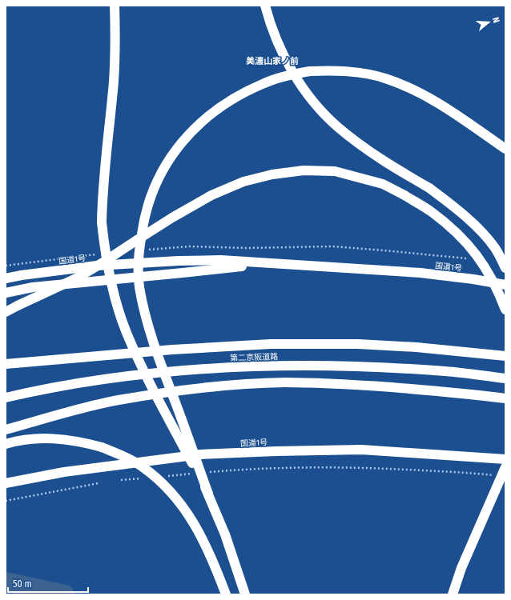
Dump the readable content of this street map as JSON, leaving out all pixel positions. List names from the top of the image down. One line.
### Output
{"streets":{"highway":["国道1号","第二京阪道路"]},"districts":["美濃山家ノ前"],"scale_bar":"50 m","north":"right"}
